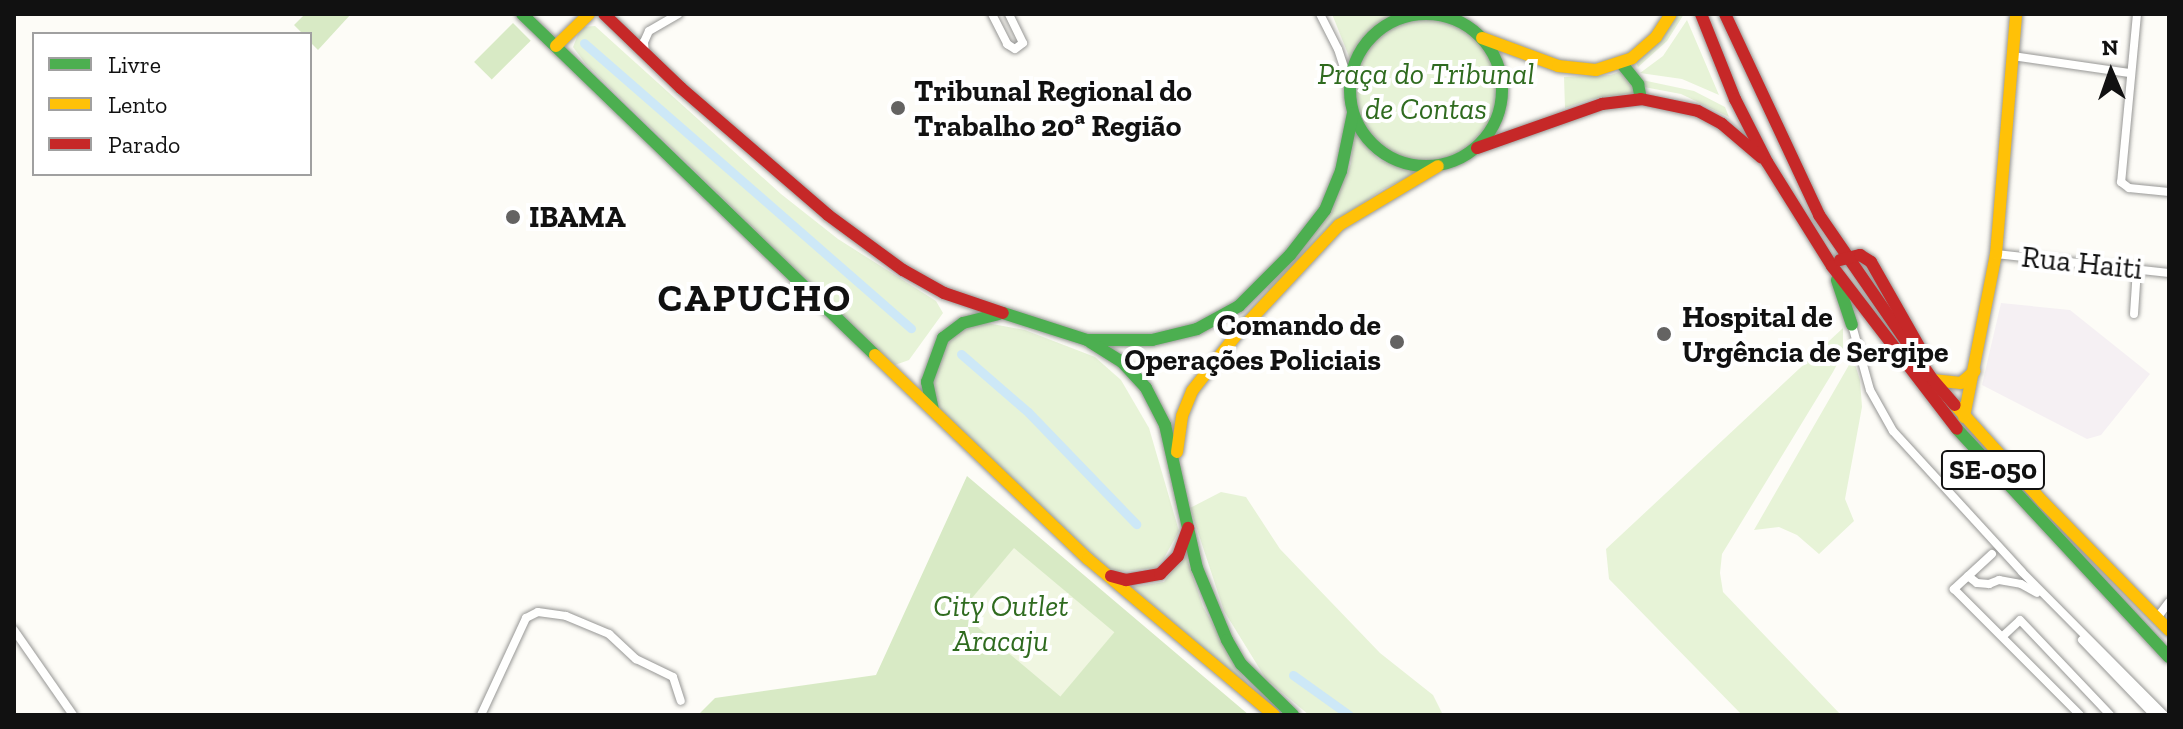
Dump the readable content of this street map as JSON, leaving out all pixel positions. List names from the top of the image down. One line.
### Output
{"streets":{"main road":["SE-050"],"street":["Rua Haiti"]},"districts":["CAPUCHO"],"parks":["Praça do Tribunal de Contas","City Outlet Aracaju"],"places":["Tribunal Regional do Trabalho 20ª Região","IBAMA","Hospital de Urgência de Sergipe","Comando de Operações Policiais"],"legend":["Livre","Lento","Parado"],"north":"top"}
